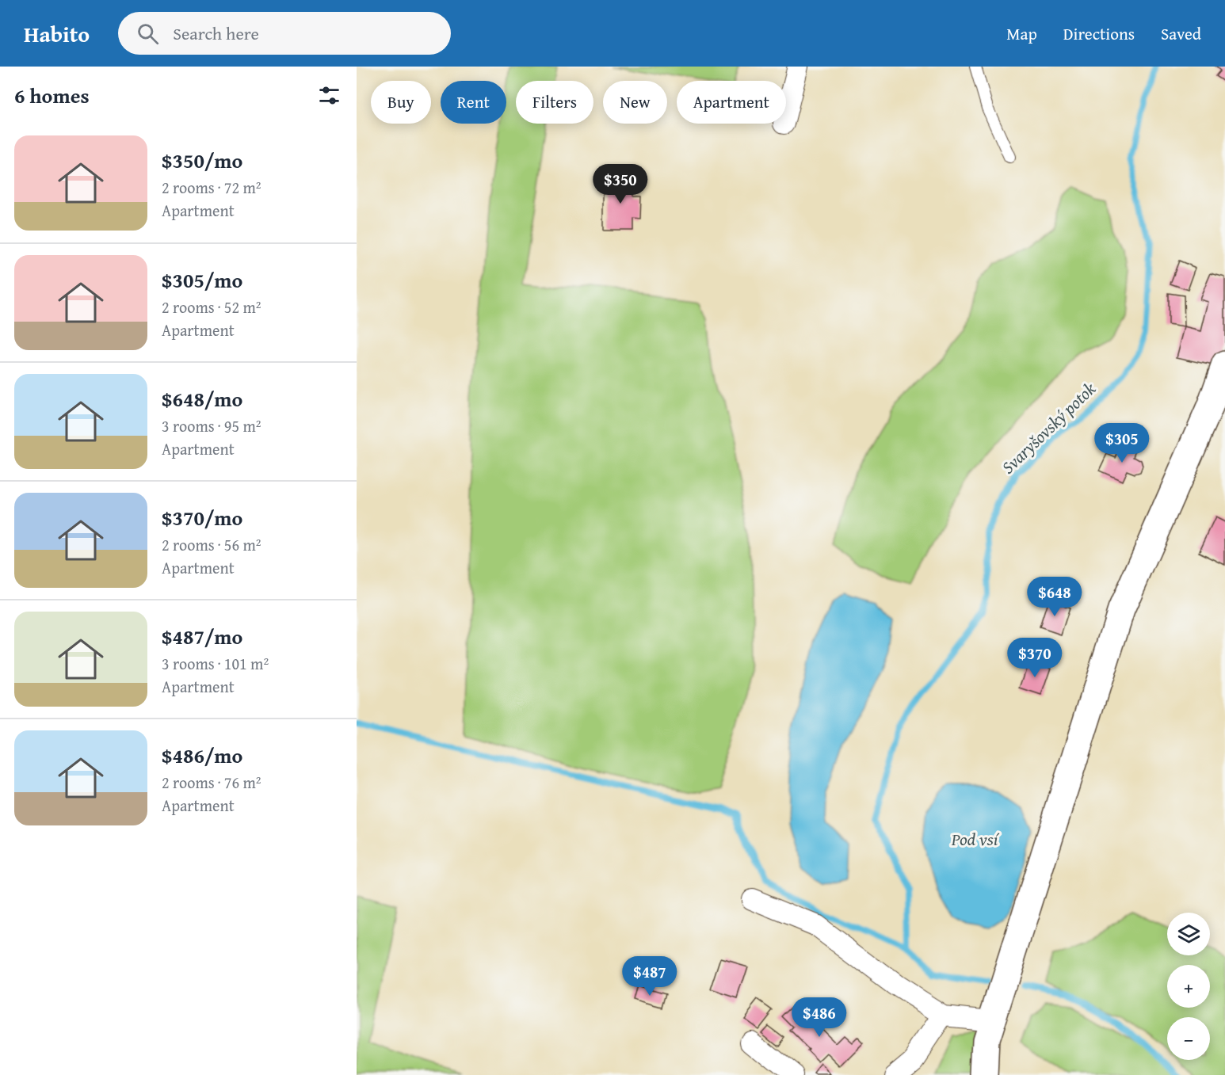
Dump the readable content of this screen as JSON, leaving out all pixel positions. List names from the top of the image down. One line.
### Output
{"water":["Svaryšovský potok","Pod vsí"],"page":{"header":"Habito","search":"Search here","nav":["Map","Directions","Saved"],"heading":"6 homes","chip":["Buy","Rent","Filters","New","Apartment"],"list":[{"name":"$350/mo","note":"2 rooms · 72 m² · Apartment"},{"name":"$305/mo","note":"2 rooms · 52 m² · Apartment"},{"name":"$648/mo","note":"3 rooms · 95 m² · Apartment"},{"name":"$370/mo","note":"2 rooms · 56 m² · Apartment"},{"name":"$487/mo","note":"3 rooms · 101 m² · Apartment"},{"name":"$486/mo","note":"2 rooms · 76 m² · Apartment"}],"price":["$350","$305","$648","$370","$487","$486"],"map_buttons":["+","−"]}}
